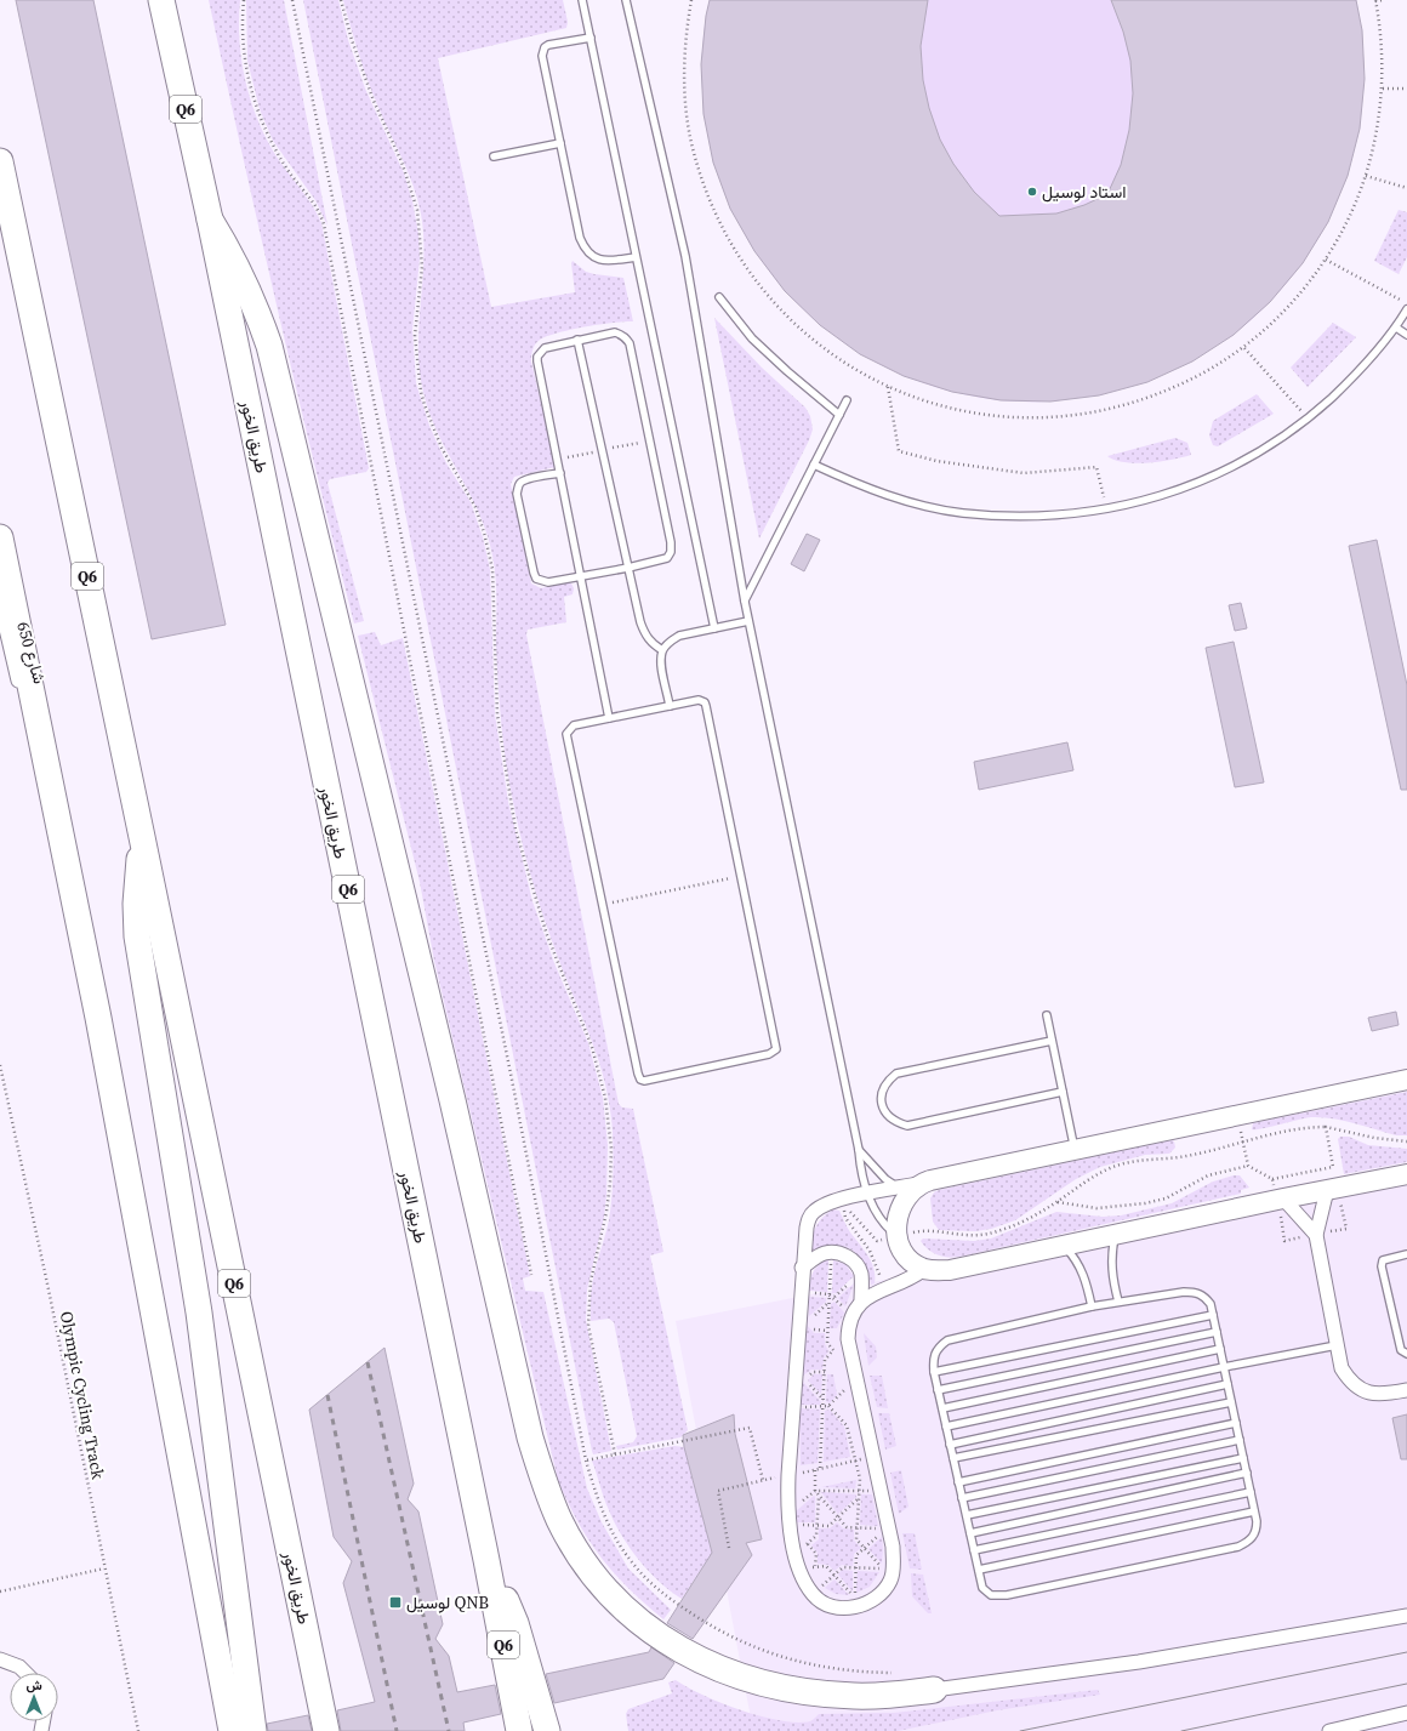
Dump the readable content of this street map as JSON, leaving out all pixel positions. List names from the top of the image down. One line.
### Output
{"streets":{"highway":["Q6","طريق الخور"],"street":["شارع 650"],"path":["Olympic Cycling Track"]},"places":{"other":["استاد لوسيل"],"transit":["لوسيل QNB"]},"north":"top"}
